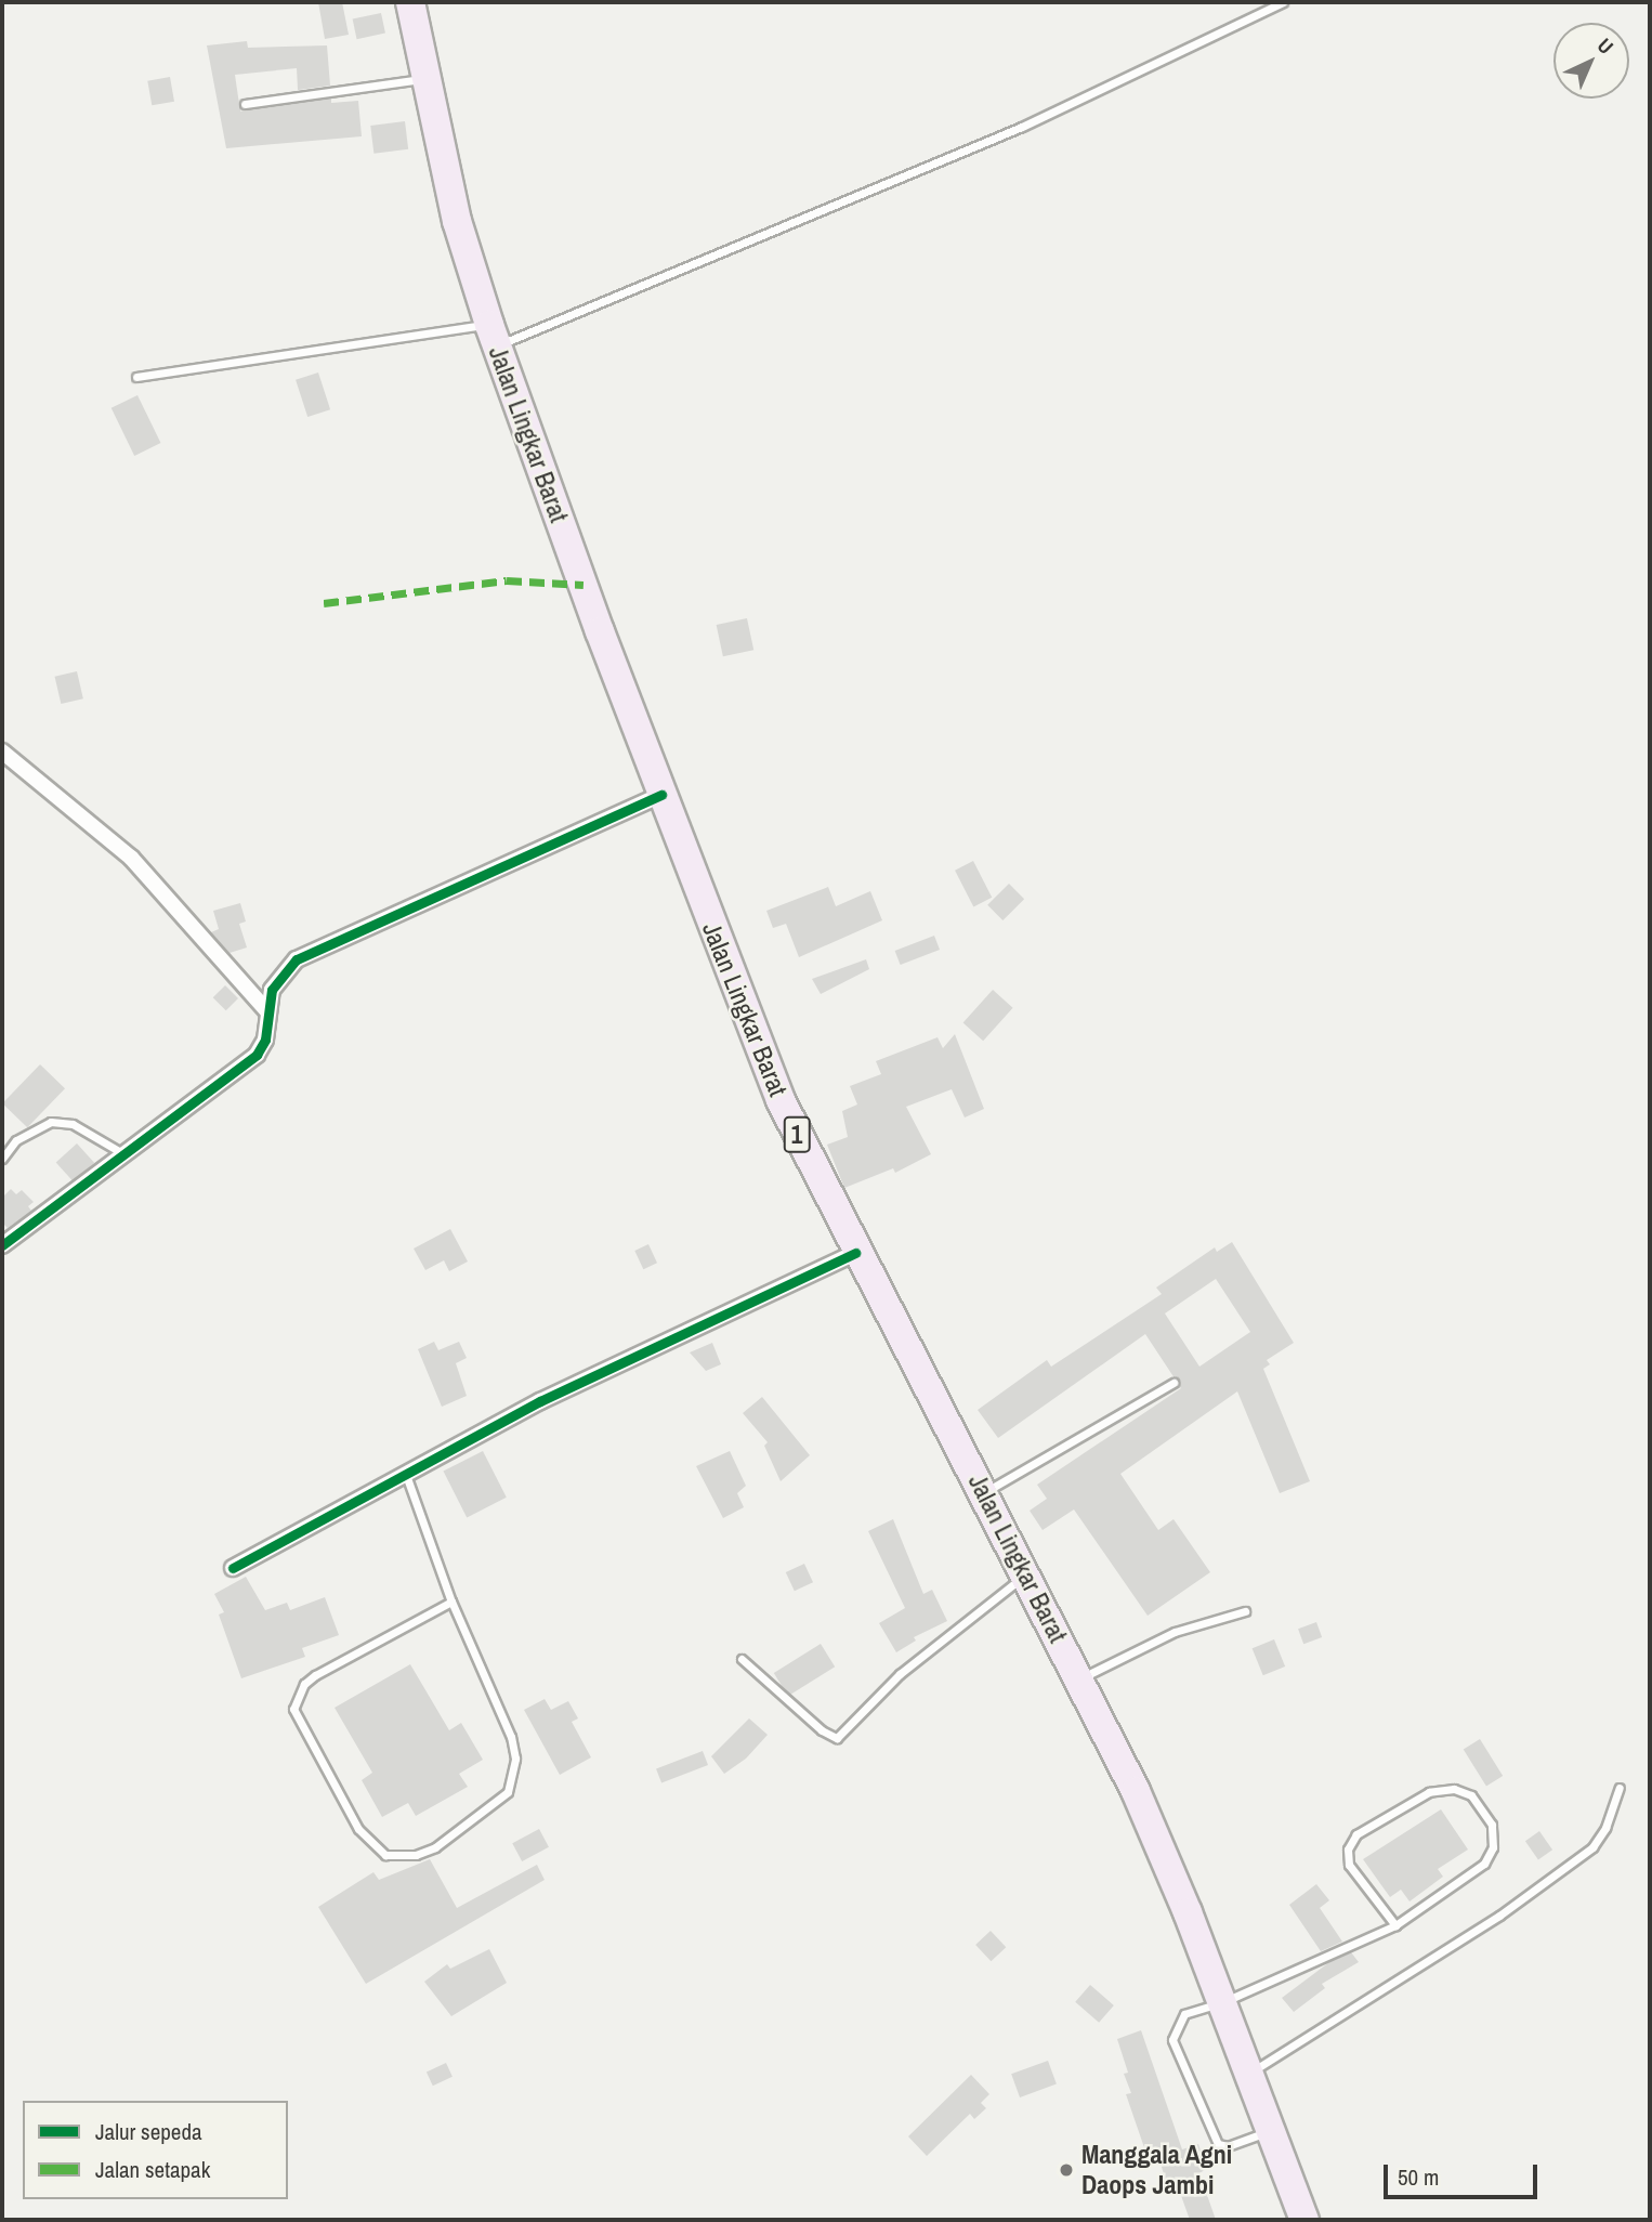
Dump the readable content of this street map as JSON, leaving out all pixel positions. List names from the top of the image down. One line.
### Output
{"streets":{"highway":["Jalan Lingkar Barat","1"]},"places":["Manggala Agni Daops Jambi"],"legend":["Jalur sepeda","Jalan setapak"],"scale_bar":"50 m","north":"top right"}
